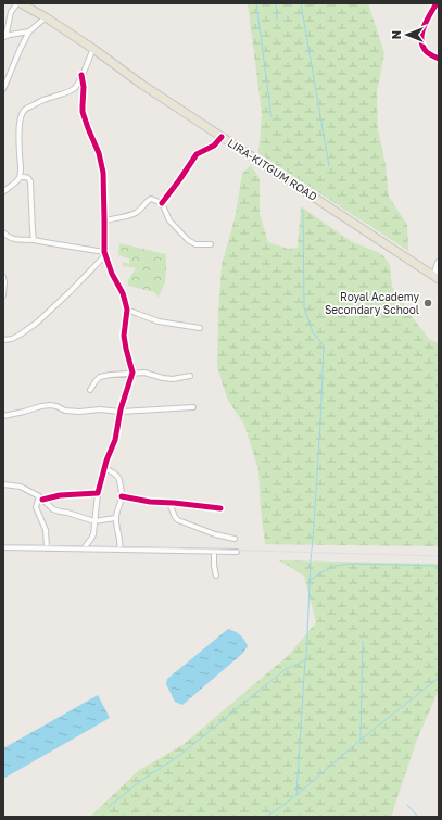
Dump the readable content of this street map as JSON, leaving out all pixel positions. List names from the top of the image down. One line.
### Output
{"streets":{"main road":["LIRA-KITGUM ROAD"]},"places":["Royal Academy Secondary School"],"north":"left"}
